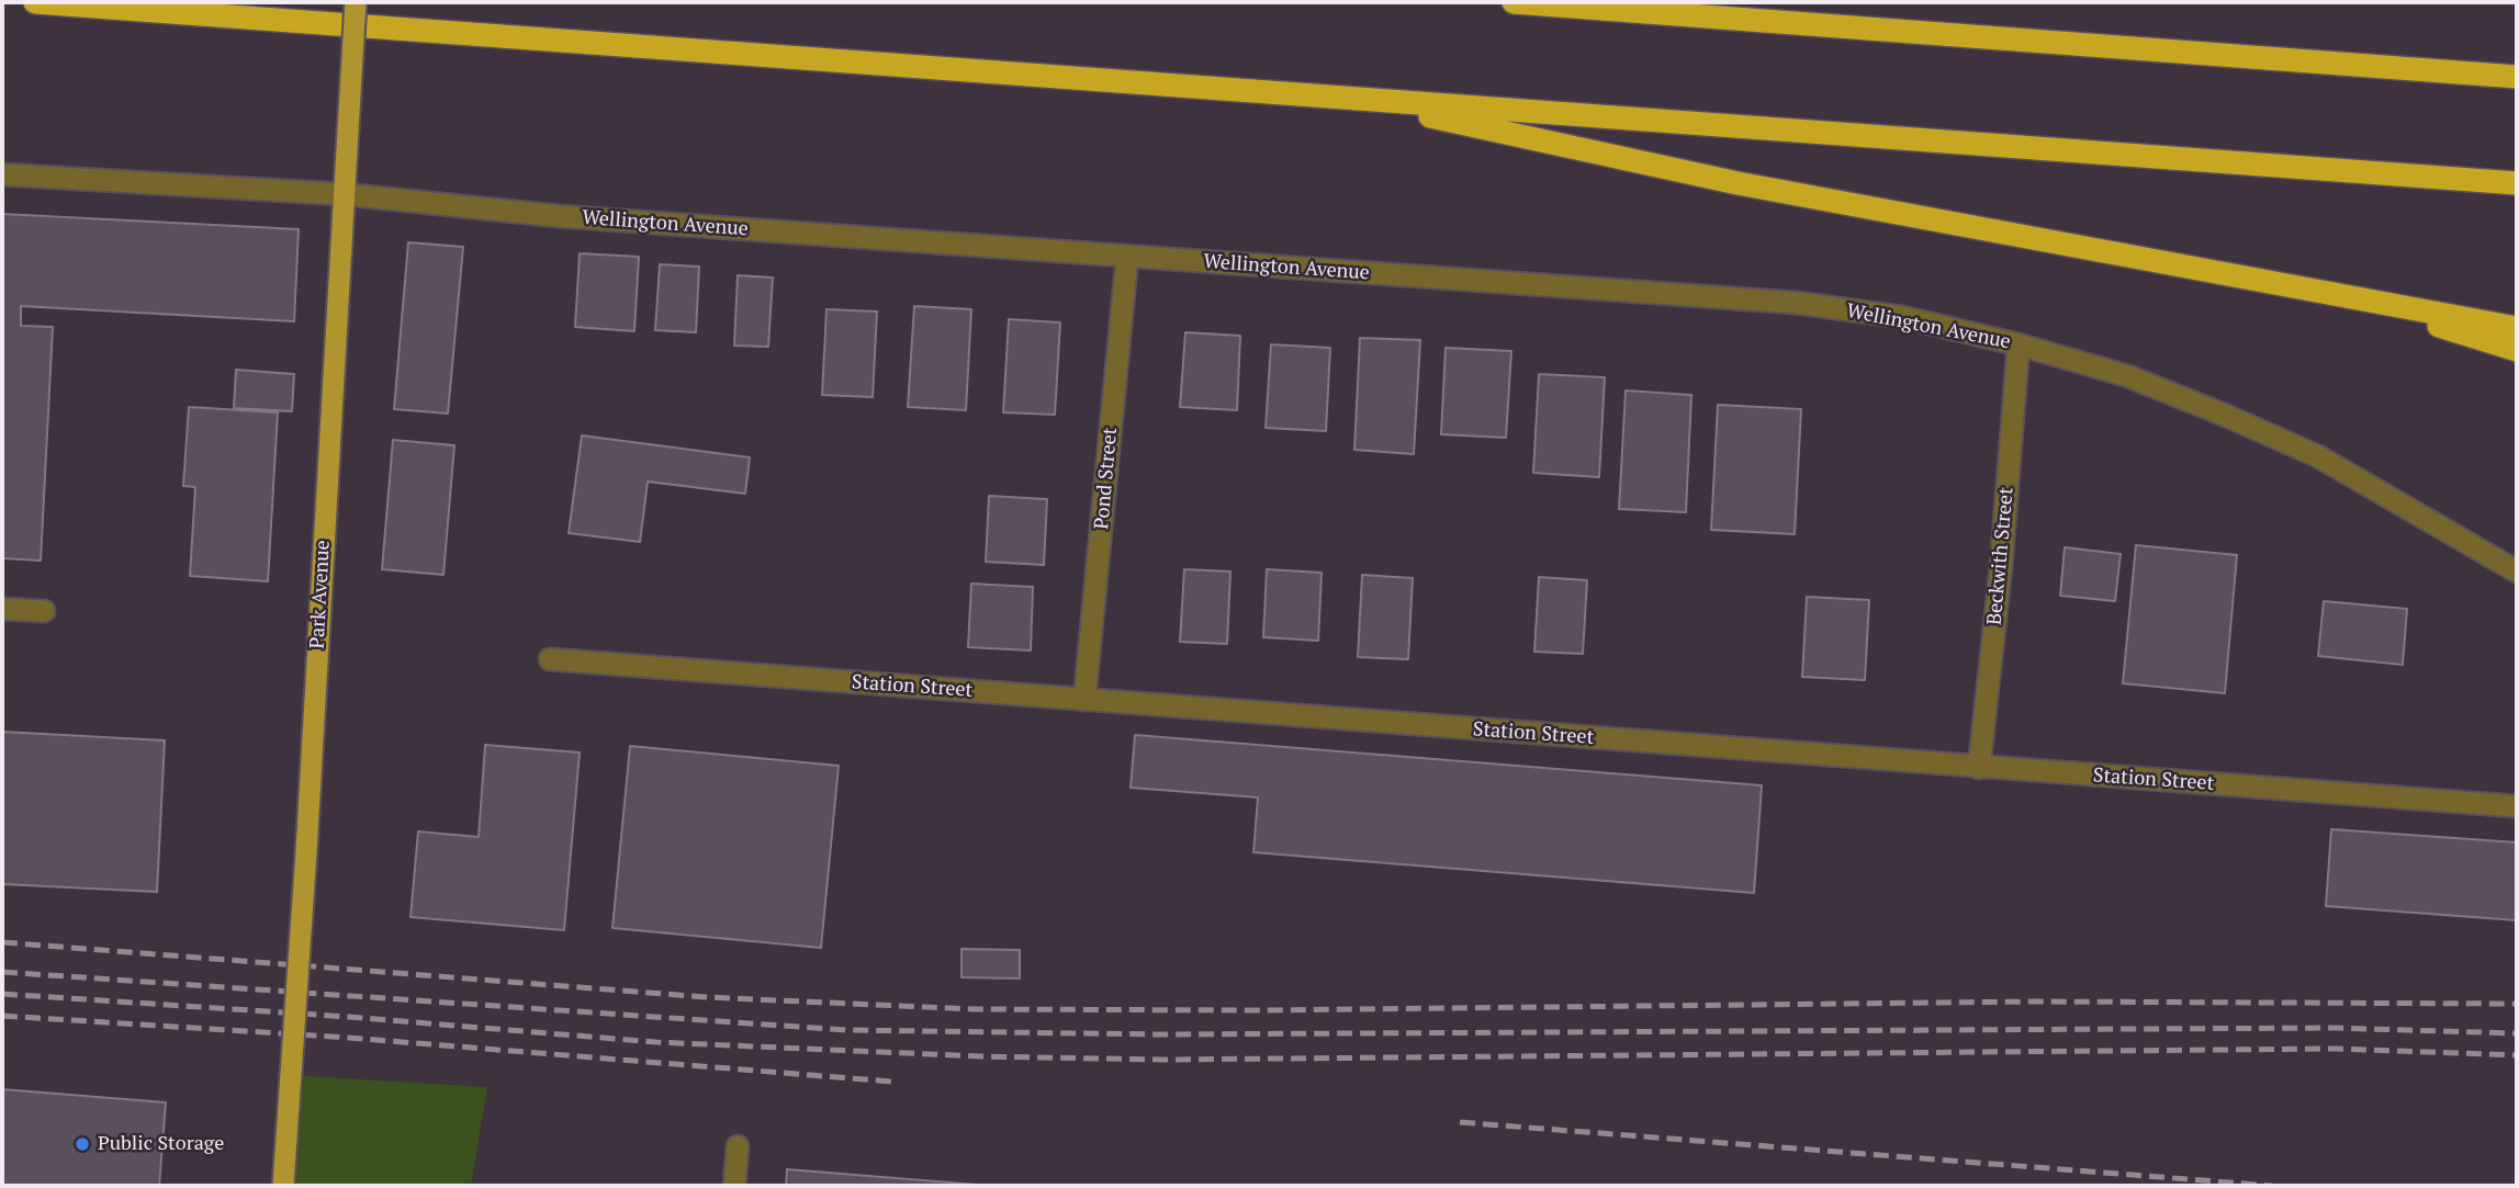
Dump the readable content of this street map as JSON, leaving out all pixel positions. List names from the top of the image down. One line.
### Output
{"streets":{"main road":["Park Avenue"],"street":["Wellington Avenue","Pond Street","Beckwith Street","Station Street"]},"crossings":[["Wellington Avenue","Pond Street"],["Wellington Avenue","Beckwith Street"],["Wellington Avenue","Park Avenue"],["Pond Street","Station Street"],["Beckwith Street","Station Street"]],"places":["Public Storage"]}
